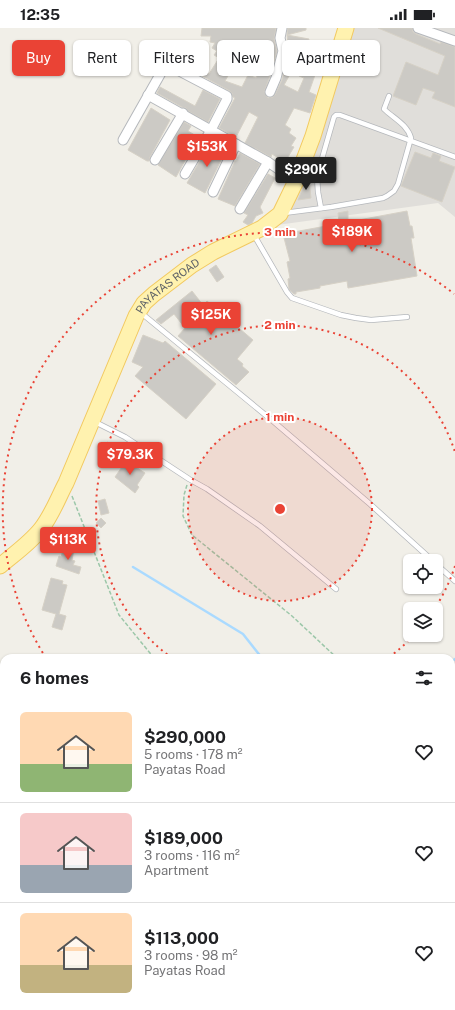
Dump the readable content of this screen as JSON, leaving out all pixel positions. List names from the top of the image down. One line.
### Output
{"streets":{"main road":["PAYATAS ROAD"]},"page":{"status":"12:35","chip":["Buy","Rent","Filters","New","Apartment"],"price":["$153K","$290K","$189K","$125K","$79.3K","$113K"],"heading":"6 homes","list":[{"name":"$290,000","note":"5 rooms · 178 m² · Payatas Road"},{"name":"$189,000","note":"3 rooms · 116 m² · Apartment"},{"name":"$113,000","note":"3 rooms · 98 m² · Payatas Road"}]},"rings":["3 min","2 min","1 min"]}
